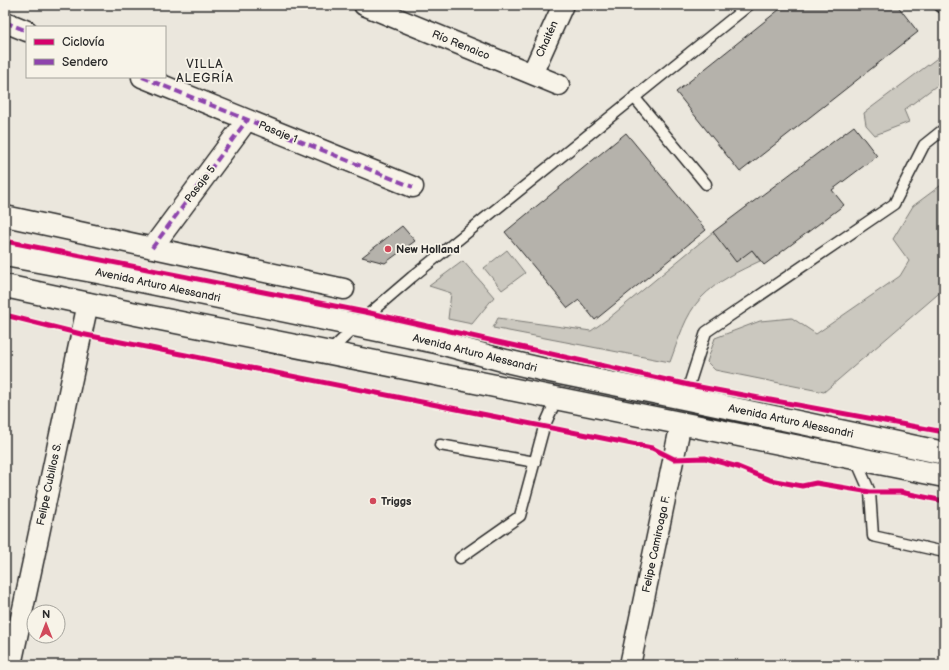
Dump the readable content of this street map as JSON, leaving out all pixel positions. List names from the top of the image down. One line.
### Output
{"streets":{"main road":["Avenida Arturo Alessandri"],"street":["Chaitén","Río Renaico","Pasaje 1","Pasaje 5","Felipe Cubillos S.","Felipe Camiroaga F."]},"crossings":[["Chaitén","Río Renaico"],["Pasaje 1","Pasaje 5"],["Avenida Arturo Alessandri","Felipe Cubillos S."],["Avenida Arturo Alessandri","Felipe Camiroaga F."]],"districts":["VILLA ALEGRÍA"],"places":["New Holland","Triggs"],"legend":["Ciclovía","Sendero"],"north":"top"}
